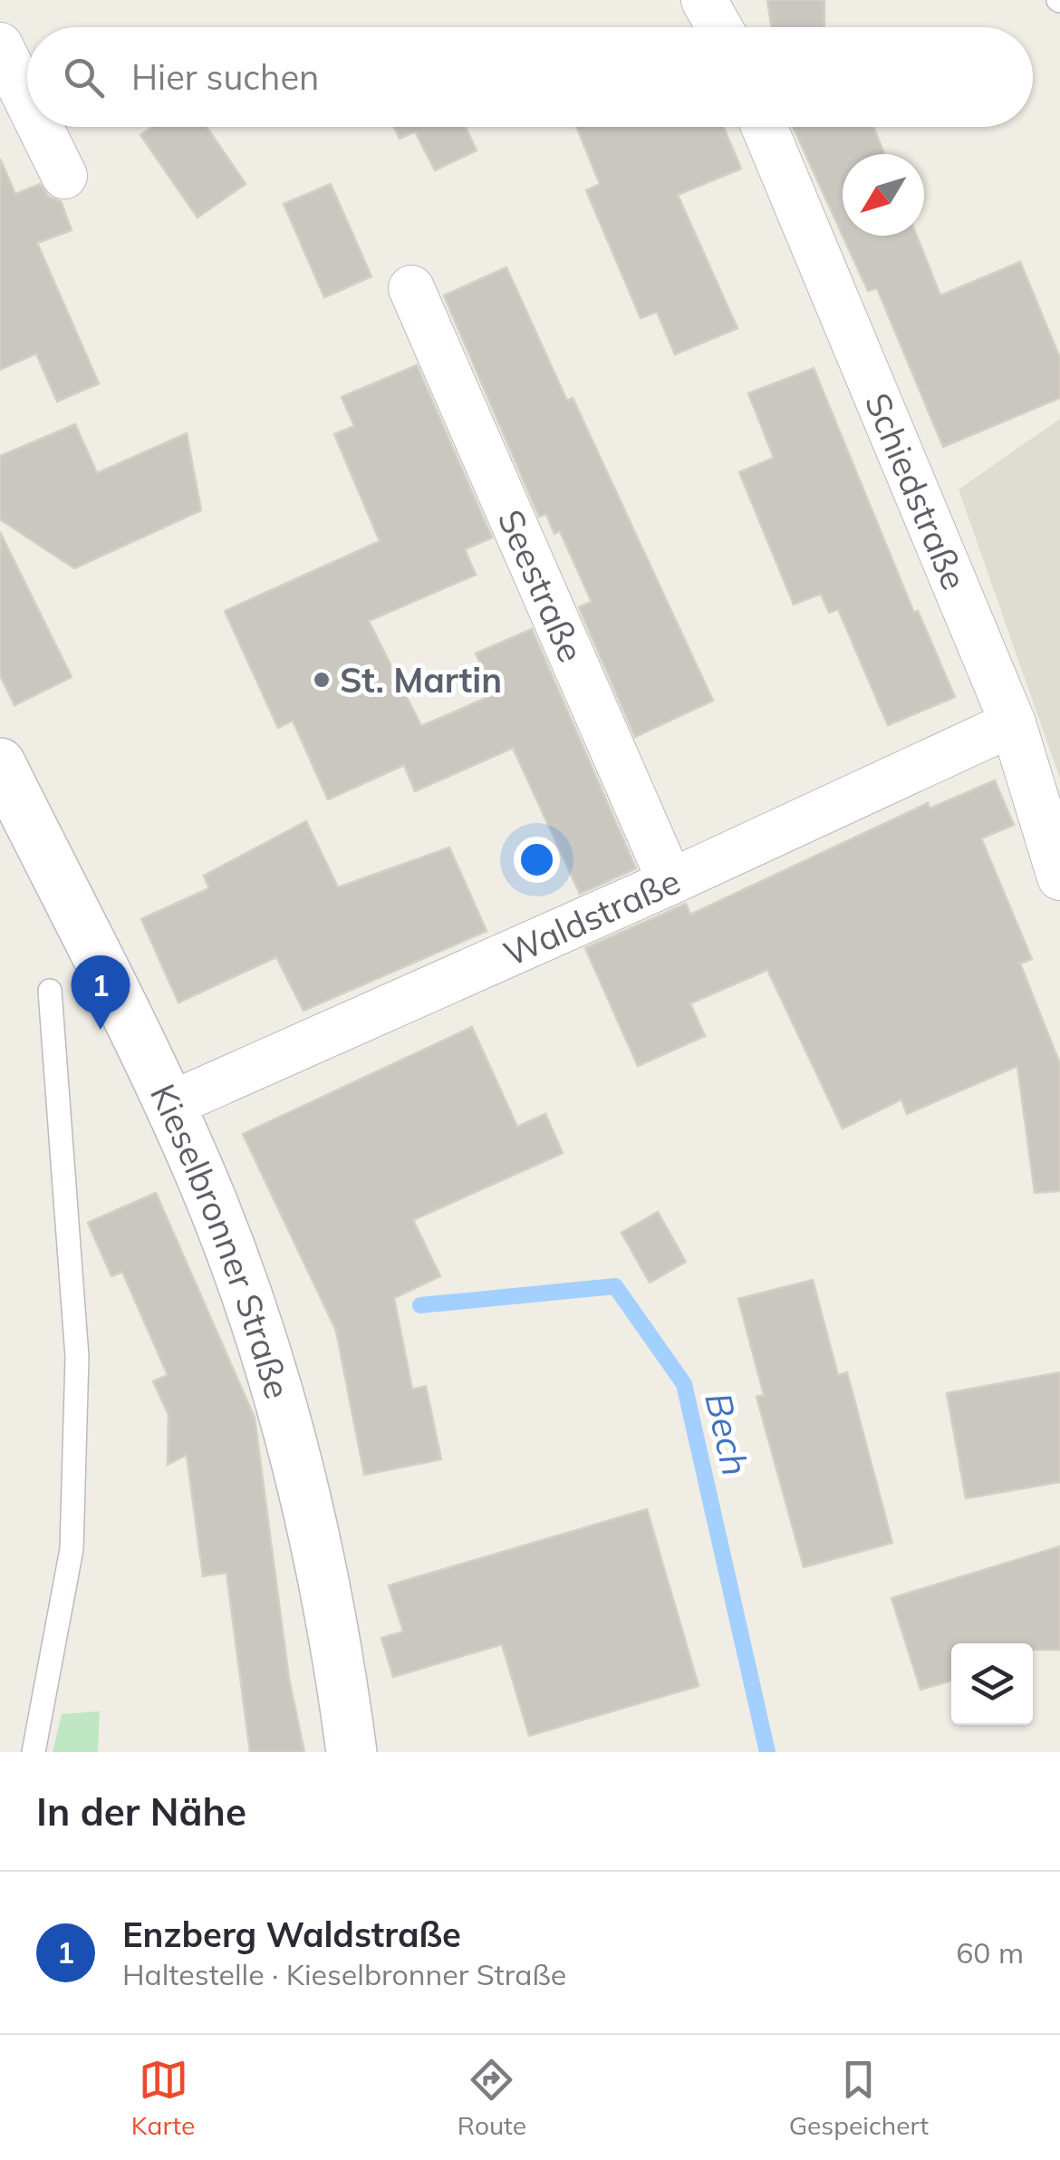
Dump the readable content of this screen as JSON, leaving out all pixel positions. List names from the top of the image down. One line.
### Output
{"streets":{"main road":["Kieselbronner Straße"],"street":["Schiedstraße","Seestraße","Waldstraße"]},"crossings":[["Schiedstraße","Waldstraße"],["Seestraße","Waldstraße"],["Waldstraße","Kieselbronner Straße"]],"water":["Bech"],"places":["St. Martin"],"north":"bottom left","page":{"search":"Hier suchen","pins":"1","heading":"In der Nähe","list":[{"mark":"1","name":"Enzberg Waldstraße","note":"Haltestelle · Kieselbronner Straße","value":"60 m"}],"nav":["Karte","Route","Gespeichert"]}}
